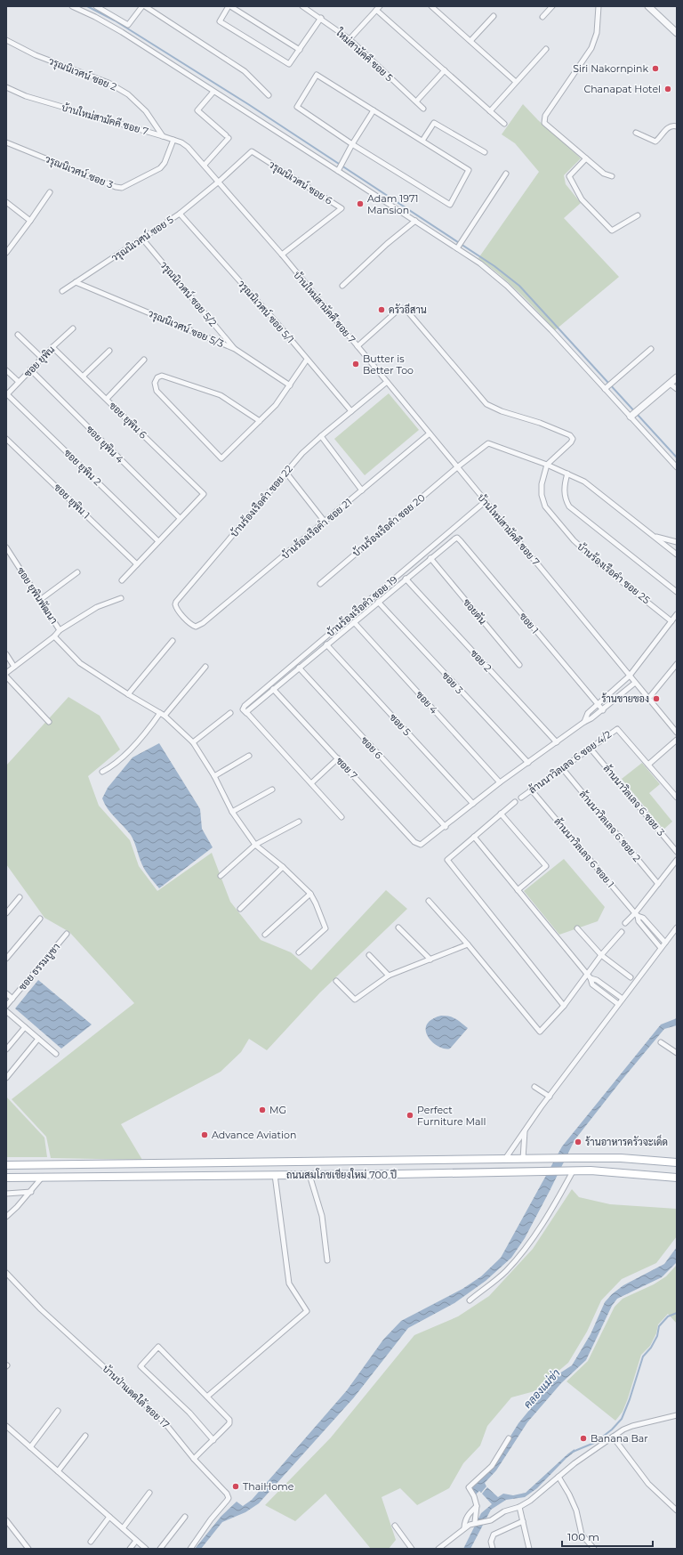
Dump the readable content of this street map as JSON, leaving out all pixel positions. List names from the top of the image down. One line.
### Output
{"streets":{"main road":["ถนนสมโภชเชียงใหม่ 700 ปี"],"street":["ใหม่สามัคคี ซอย 5","วรุณนิเวศน์ ซอย 2","บ้านใหม่สามัคคี ซอย 7","วรุณนิเวศน์ ซอย 3","วรุณนิเวศน์ ซอย 6","วรุณนิเวศน์ ซอย 5","วรุณนิเวศน์ ซอย 5/2","วรุณนิเวศน์ ซอย 5/1","วรุณนิเวศน์ ซอย 5/3","ซอย ยุพิน","ซอย ยุพิน 6","ซอย ยุพิน 4","ซอย ยุพิน 2","ซอย ยุพิน 1","บ้านร้องเรือคำ ซอย 22","บ้านร้องเรือคำ ซอย 20","บ้านร้องเรือคำ ซอย 21","บ้านร้องเรือคำ ซอย 25","ซอย ยุพินพัฒนา","บ้านร้องเรือคำ ซอย 19","ซอยตัน","ซอย 1","ซอย 2","ซอย 3","ซอย 4","ซอย 5","ซอย 6","ล้านนาวิลเลจ 6 ซอย 4/2","ซอย 7","ล้านนาวิลเลจ 6 ซอย 3","ล้านนาวิลเลจ 6 ซอย 2","ล้านนาวิลเลจ 6 ซอย 1","ซอย ธรรมบูชา","บ้านป่าแดดใต้ ซอย 17"]},"crossings":[["วรุณนิเวศน์ ซอย 2","บ้านใหม่สามัคคี ซอย 7"],["บ้านใหม่สามัคคี ซอย 7","วรุณนิเวศน์ ซอย 3"],["บ้านใหม่สามัคคี ซอย 7","วรุณนิเวศน์ ซอย 6"],["บ้านใหม่สามัคคี ซอย 7","วรุณนิเวศน์ ซอย 5"],["บ้านใหม่สามัคคี ซอย 7","บ้านร้องเรือคำ ซอย 22"],["บ้านใหม่สามัคคี ซอย 7","บ้านร้องเรือคำ ซอย 20"],["บ้านใหม่สามัคคี ซอย 7","บ้านร้องเรือคำ ซอย 21"],["บ้านใหม่สามัคคี ซอย 7","บ้านร้องเรือคำ ซอย 19"],["วรุณนิเวศน์ ซอย 6","วรุณนิเวศน์ ซอย 5"],["วรุณนิเวศน์ ซอย 5","วรุณนิเวศน์ ซอย 5/2"],["วรุณนิเวศน์ ซอย 5","วรุณนิเวศน์ ซอย 5/1"],["วรุณนิเวศน์ ซอย 5","วรุณนิเวศน์ ซอย 5/3"],["วรุณนิเวศน์ ซอย 5/2","วรุณนิเวศน์ ซอย 5/3"],["วรุณนิเวศน์ ซอย 5/1","บ้านร้องเรือคำ ซอย 22"],["ซอย ยุพิน","ซอย ยุพิน 6"],["ซอย ยุพิน","ซอย ยุพิน 4"],["ซอย ยุพิน","ซอย ยุพิน 2"],["ซอย ยุพิน 6","ซอย ยุพิน 4"],["บ้านร้องเรือคำ ซอย 22","บ้านร้องเรือคำ ซอย 21"],["บ้านร้องเรือคำ ซอย 20","บ้านร้องเรือคำ ซอย 25"],["ซอยตัน","ซอย 1"],["ซอย 6","ซอย 7"],["ล้านนาวิลเลจ 6 ซอย 4/2","ล้านนาวิลเลจ 6 ซอย 3"],["ล้านนาวิลเลจ 6 ซอย 4/2","ล้านนาวิลเลจ 6 ซอย 2"],["ล้านนาวิลเลจ 6 ซอย 4/2","ล้านนาวิลเลจ 6 ซอย 1"]],"water":["คลองแม่ข่า"],"places":["Siri Nakornpink","Chanapat Hotel","Adam 1971 Mansion","ครัวอีสาน","Butter is Better Too","ร้านขายของ","MG","Perfect Furniture Mall","Advance Aviation","ร้านอาหารครัวจะเด็ด","Banana Bar","ThaiHome"],"scale_bar":"100 m"}
